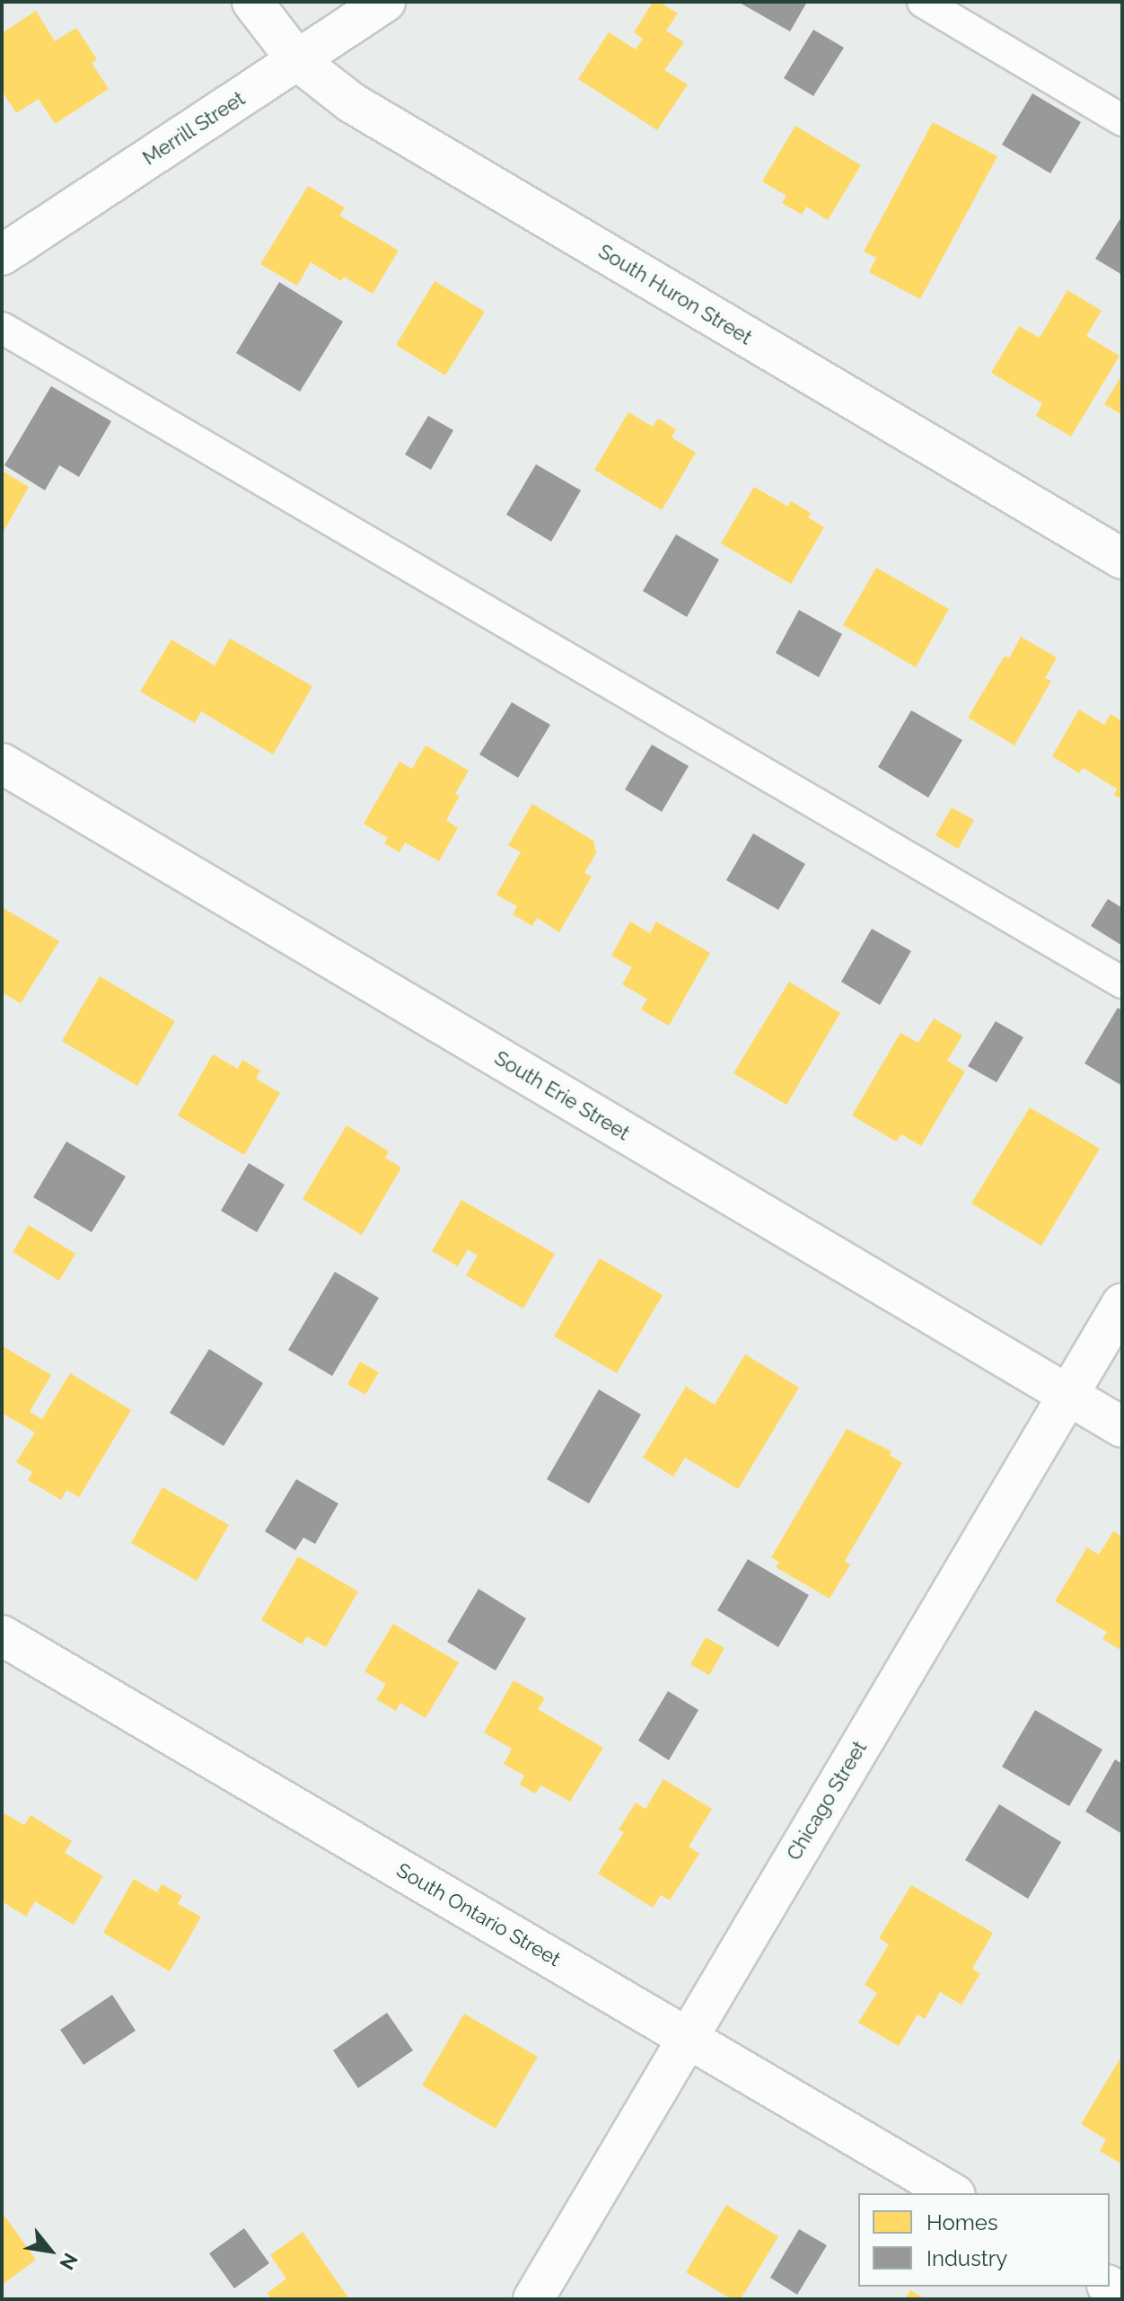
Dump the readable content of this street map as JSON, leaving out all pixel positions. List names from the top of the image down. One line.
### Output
{"streets":{"street":["Merrill Street","South Huron Street","South Erie Street","Chicago Street","South Ontario Street"]},"crossings":[["Merrill Street","South Huron Street"],["South Erie Street","Chicago Street"],["Chicago Street","South Ontario Street"]],"legend":["Homes","Industry"],"north":"bottom right"}
